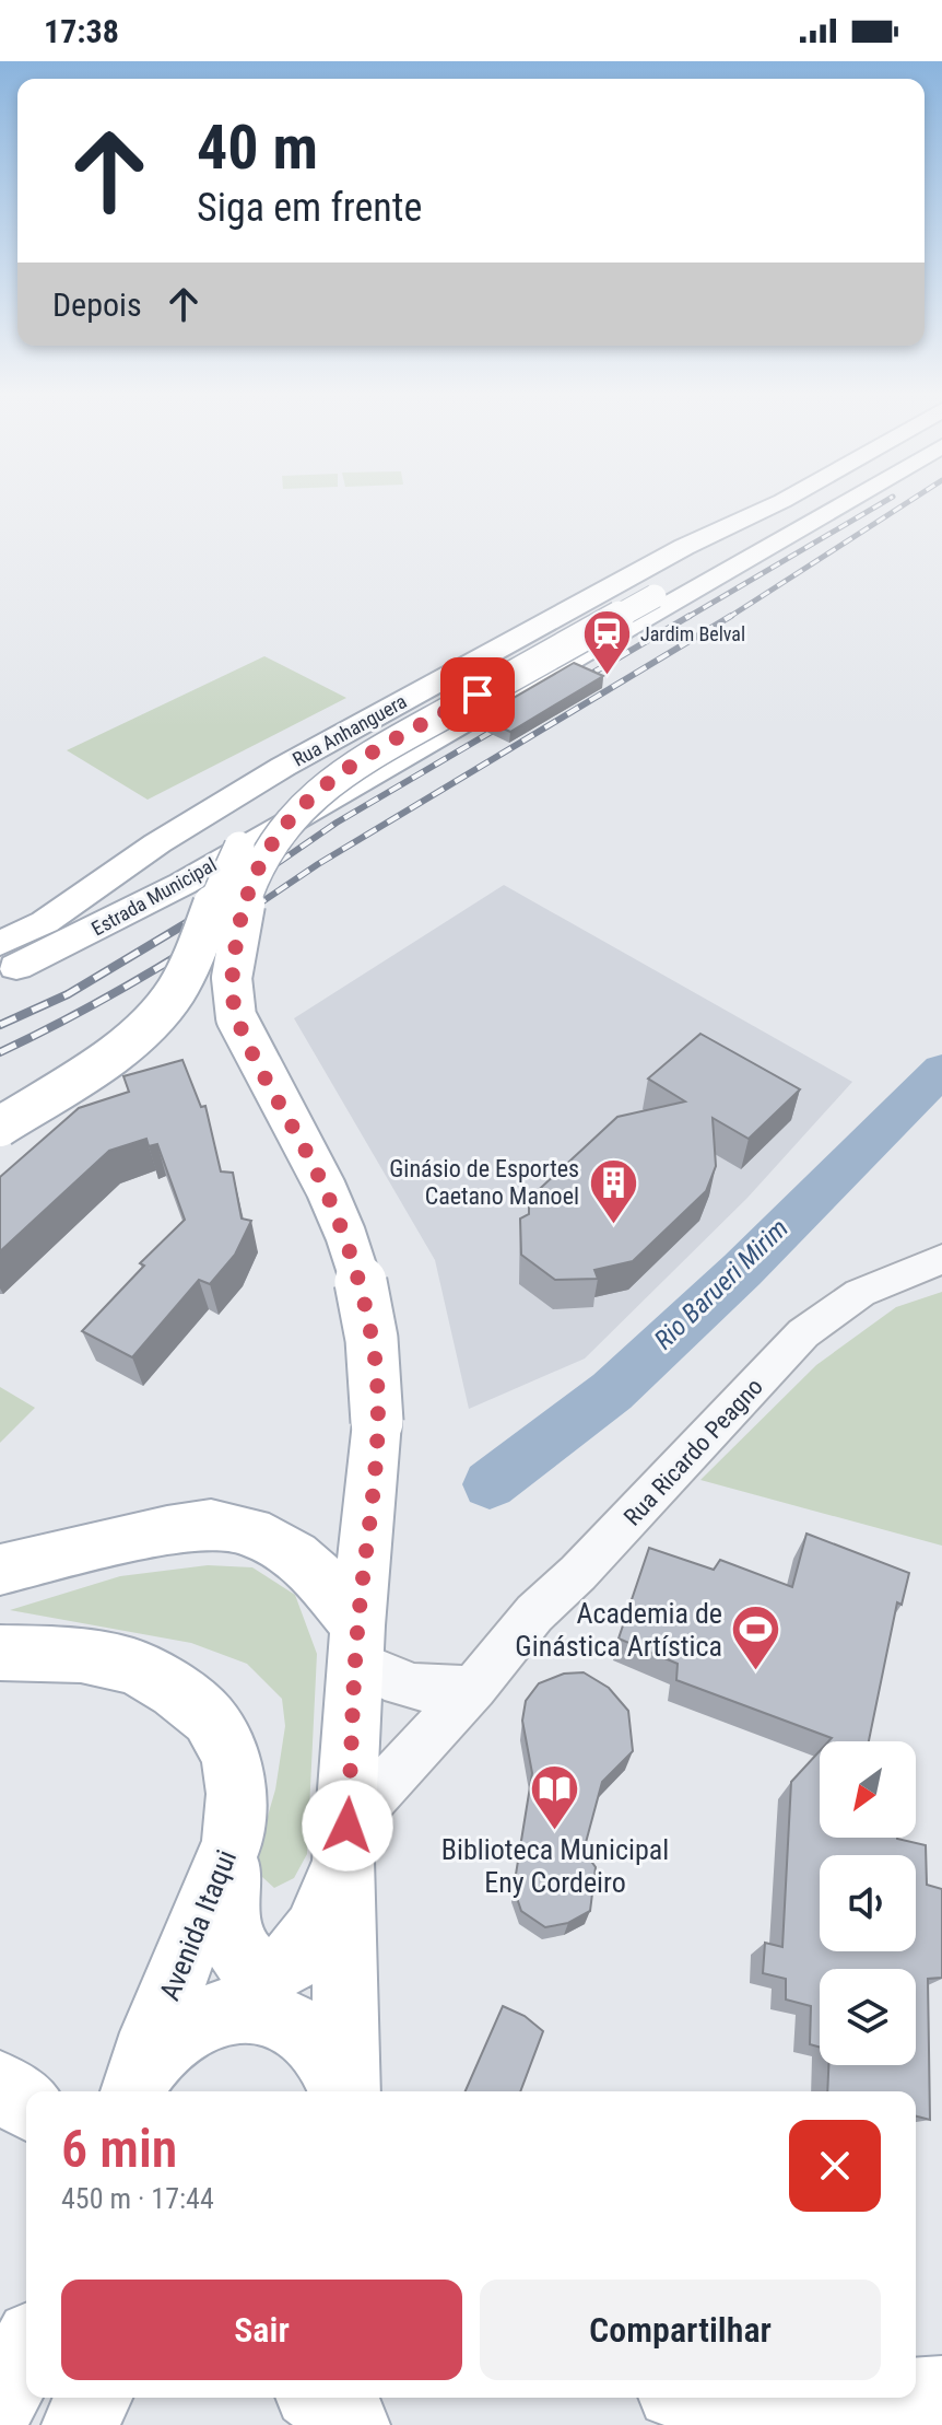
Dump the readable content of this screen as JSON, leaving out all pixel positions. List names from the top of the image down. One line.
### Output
{"streets":{"main road":["Rua Anhanguera","Estrada Municipal","Avenida Itaqui"],"street":["Rua Ricardo Peagno"]},"water":["Rio Barueri Mirim"],"places":{"station":["Jardim Belval"],"building":["Ginásio de Esportes Caetano Manoel"],"sports":["Academia de Ginástica Artística"],"library":["Biblioteca Municipal Eny Cordeiro"]},"north":"bottom left","page":{"status":"17:38","turn":["40 m","Siga em frente"],"then":"Depois","heading":["6 min","450 m · 17:44"],"buttons":["Sair","Compartilhar"]}}
